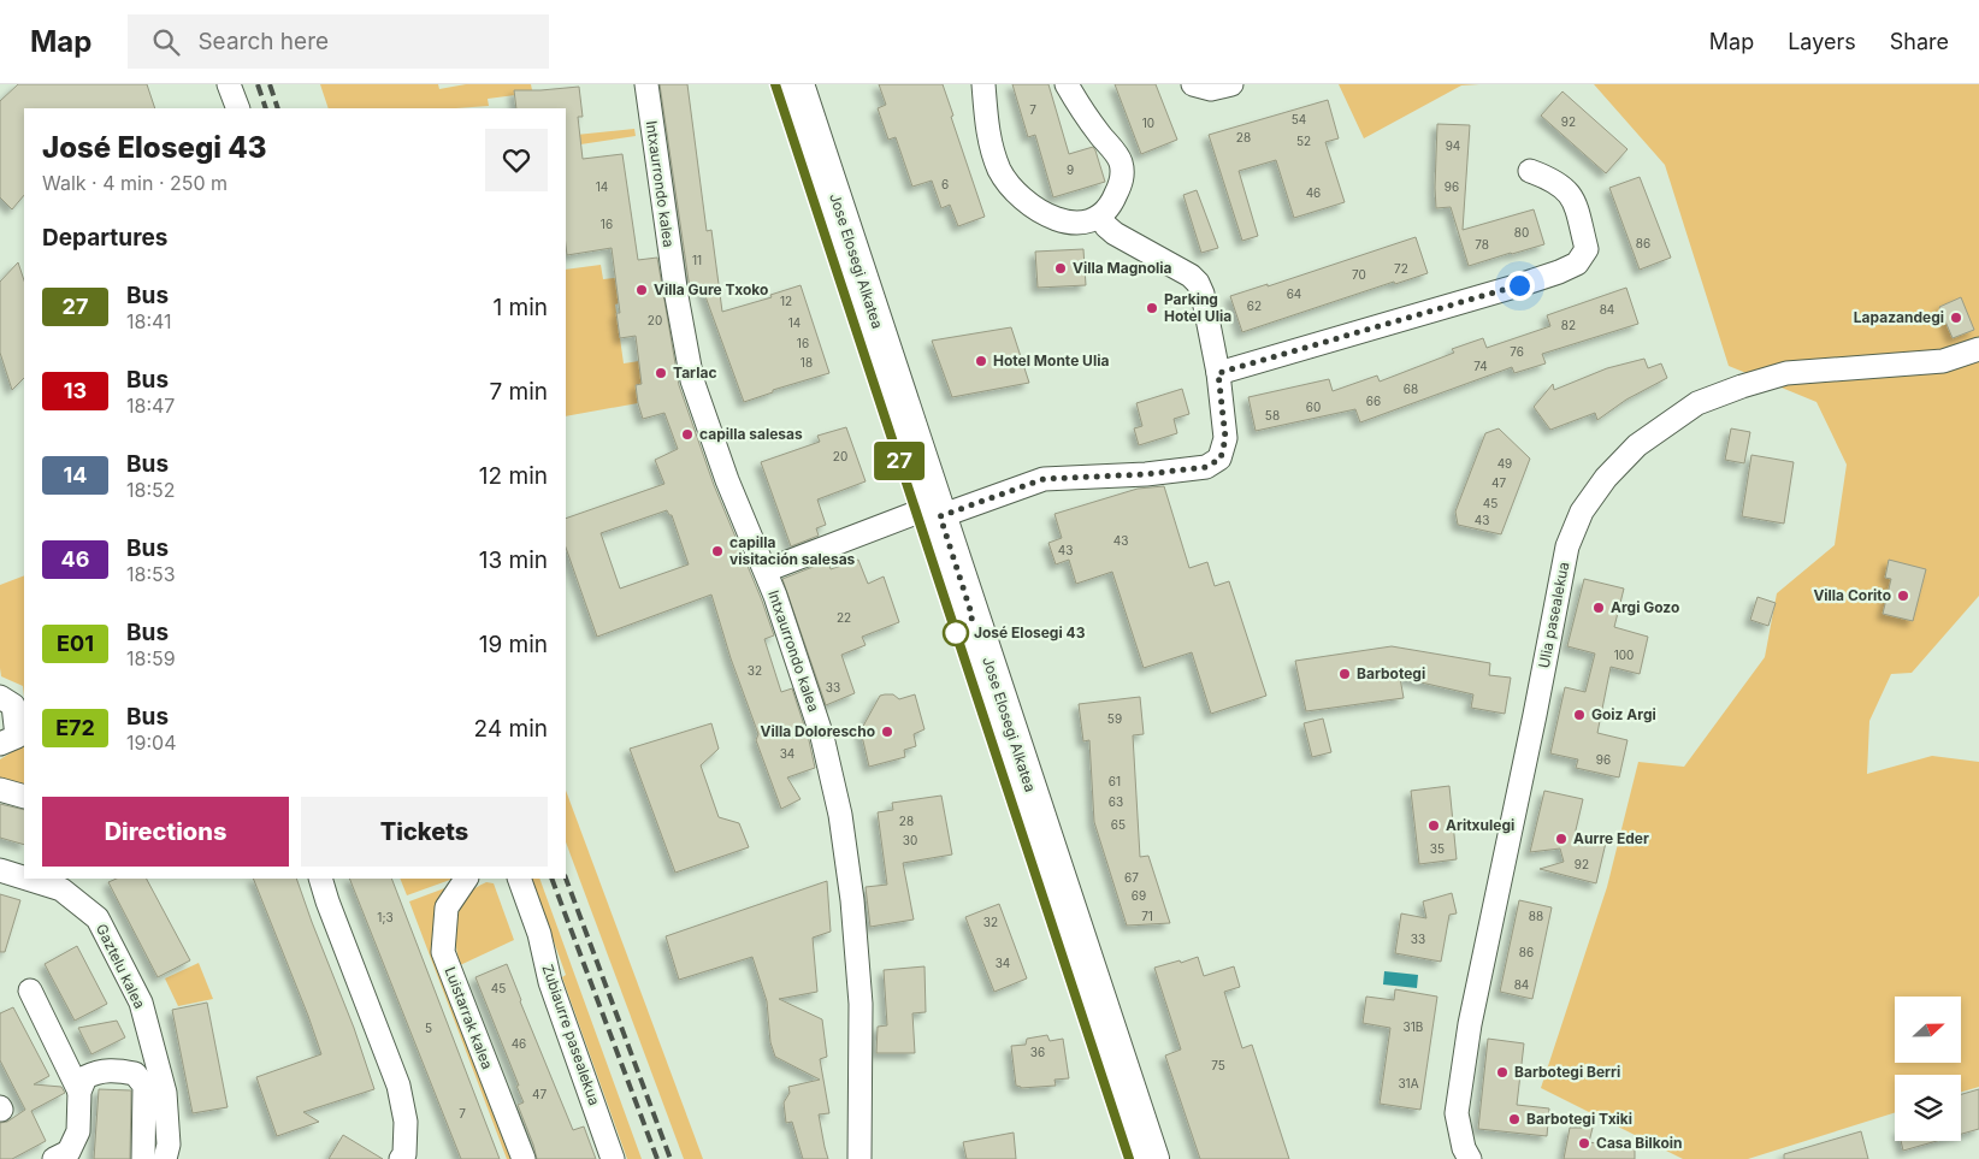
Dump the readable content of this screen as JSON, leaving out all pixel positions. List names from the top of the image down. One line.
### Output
{"streets":{"main road":["Jose Elosegi Alkatea"],"street":["Intxaurrondo kalea","Ulia pasealekua","Gaztelu kalea","Luistarrak kalea","Zubiaurre pasealekua"]},"places":["Villa Magnolia","Villa Gure Txoko","Parking Hotel Ulia","Lapazandegi","Hotel Monte Ulia","Tarlac","capilla salesas","capilla visitación salesas","Villa Corito","Argi Gozo","José Elosegi 43","Barbotegi","Goiz Argi","Villa Dolorescho","Aritxulegi","Aurre Eder","Barbotegi Berri","Barbotegi Txiki","Casa Bilkoin"],"lines":["bus line 27"],"house_numbers":["7","54","92","10","28","52","94","9","6","14","96","46","16","80","86","78","11","72","70","64","12","62","84","20","14","82","16","76","18","74","68","66","60","58","20","49","47","45","43","43","43","22","100","32","33","59","34","96","61","63","28","65","30","35","92","67","69","71","88","1;3","32","33","86","34","84","45","31B","5","46","36","75","31A","47","7"],"north":"right","page":{"header":"Map","search":"Search here","nav":["Map","Layers","Share"],"on_map":"27","heading":[["José Elosegi 43","Walk · 4 min · 250 m"],"Departures"],"list":[{"mark":"27","name":"Bus","note":"18:41","value":"1 min"},{"mark":"13","name":"Bus","note":"18:47","value":"7 min"},{"mark":"14","name":"Bus","note":"18:52","value":"12 min"},{"mark":"46","name":"Bus","note":"18:53","value":"13 min"},{"mark":"E01","name":"Bus","note":"18:59","value":"19 min"},{"mark":"E72","name":"Bus","note":"19:04","value":"24 min"}],"buttons":["Directions","Tickets"]}}
